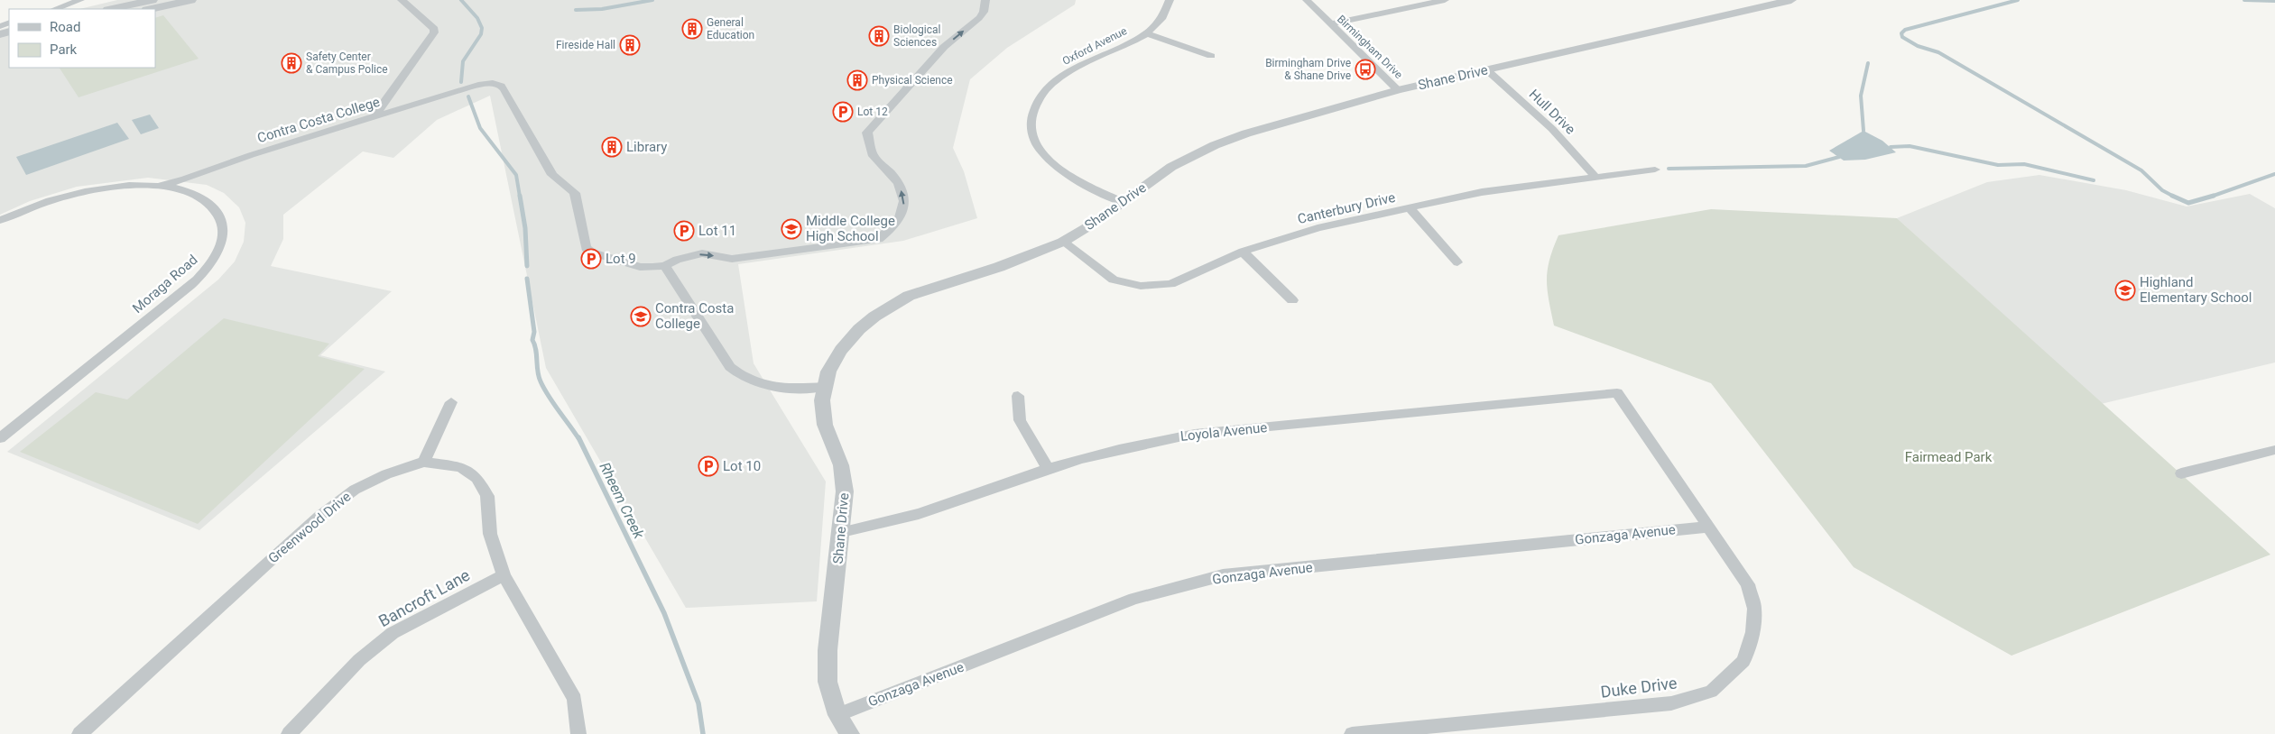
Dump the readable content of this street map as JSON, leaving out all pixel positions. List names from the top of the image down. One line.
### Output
{"streets":{"street":["Oxford Avenue","Birmingham Drive","Shane Drive","Hull Drive","Contra Costa College","Canterbury Drive","Moraga Road","Loyola Avenue","Greenwood Drive","Gonzaga Avenue","Bancroft Lane","Duke Drive"]},"crossings":[["Oxford Avenue","Shane Drive"],["Birmingham Drive","Shane Drive"],["Shane Drive","Hull Drive"],["Shane Drive","Canterbury Drive"],["Shane Drive","Loyola Avenue"],["Shane Drive","Gonzaga Avenue"],["Hull Drive","Canterbury Drive"],["Contra Costa College","Moraga Road"],["Loyola Avenue","Duke Drive"],["Greenwood Drive","Bancroft Lane"],["Gonzaga Avenue","Duke Drive"]],"water":["Rheem Creek"],"parks":["Fairmead Park"],"places":{"building":["General Education","Biological Sciences","Fireside Hall","Safety Center & Campus Police","Physical Science","Library"],"bus stop":["Birmingham Drive & Shane Drive"],"parking":["Lot 12","Lot 11","Lot 9","Lot 10"],"school or university":["Middle College High School","Highland Elementary School","Contra Costa College"]},"legend":["Road","Park"]}
